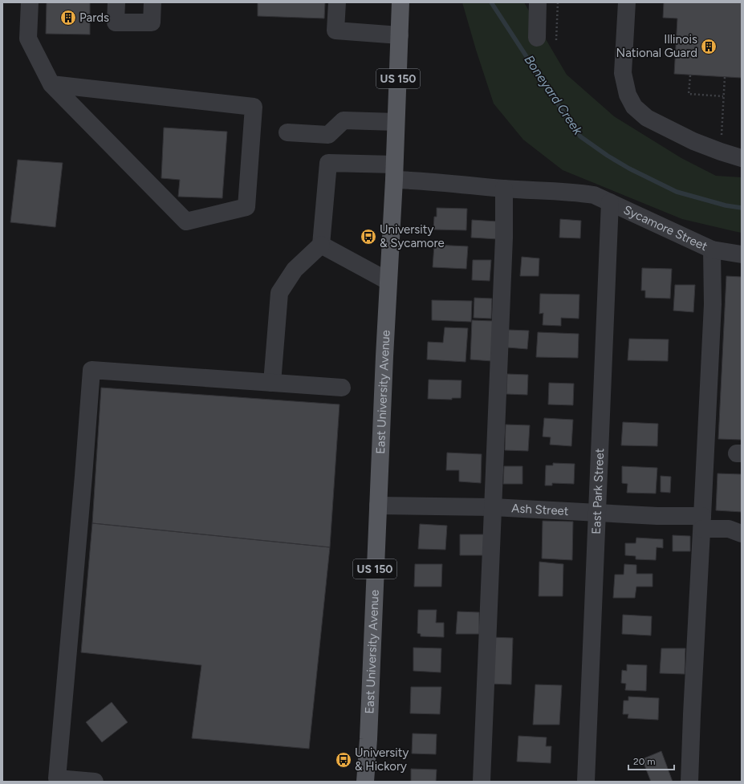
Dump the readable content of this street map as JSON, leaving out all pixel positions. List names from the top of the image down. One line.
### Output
{"streets":{"main road":["US 150","East University Avenue"],"street":["Sycamore Street","East Park Street","Ash Street"]},"crossings":[["Sycamore Street","East University Avenue"],["Sycamore Street","East Park Street"],["Sycamore Street","Ash Street"],["East University Avenue","Ash Street"],["East Park Street","Ash Street"]],"water":["Boneyard Creek"],"places":{"building":["Pards","Illinois National Guard"],"bus stop":["University & Sycamore","University & Hickory"]},"scale_bar":"20 m"}
